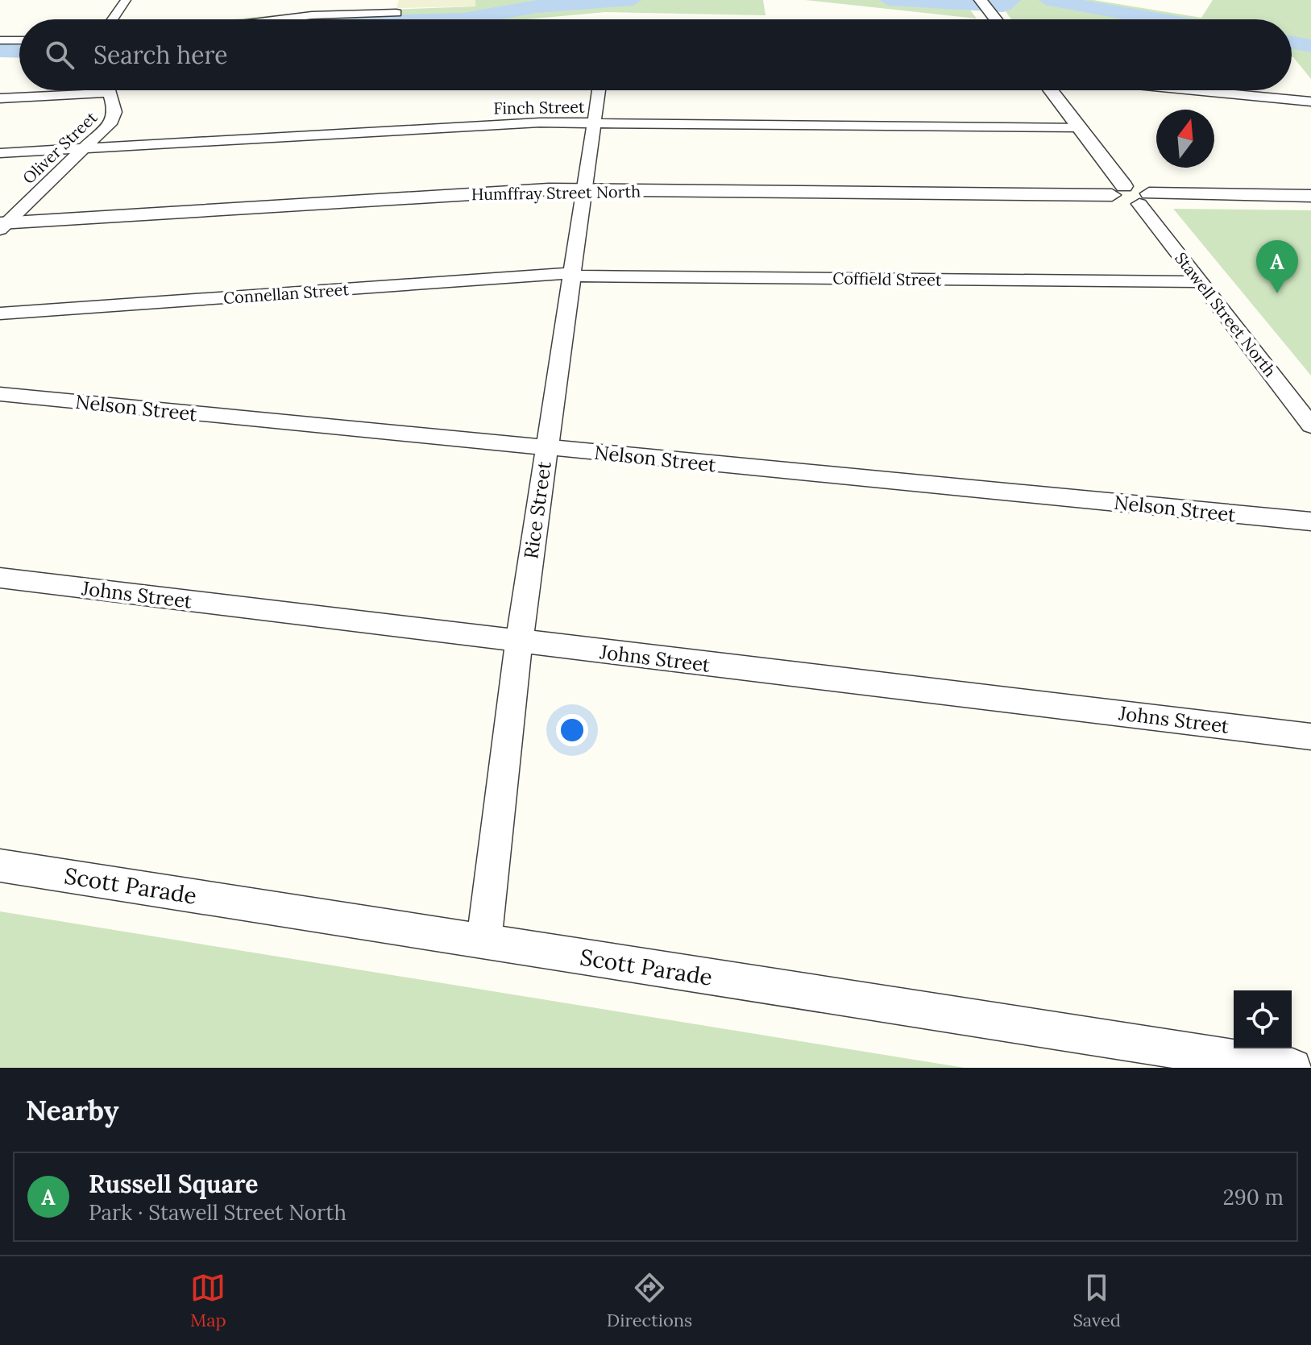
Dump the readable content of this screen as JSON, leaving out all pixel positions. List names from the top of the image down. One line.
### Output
{"streets":{"street":["Finch Street","Oliver Street","Humffray Street North","Coffield Street","Connellan Street","Stawell Street North","Nelson Street","Rice Street","Johns Street","Scott Parade"]},"crossings":[["Finch Street","Oliver Street"],["Finch Street","Rice Street"],["Oliver Street","Humffray Street North"],["Humffray Street North","Stawell Street North"],["Humffray Street North","Rice Street"],["Coffield Street","Connellan Street"],["Coffield Street","Stawell Street North"],["Coffield Street","Rice Street"],["Connellan Street","Rice Street"],["Nelson Street","Rice Street"],["Rice Street","Johns Street"],["Rice Street","Scott Parade"]],"north":"top","page":{"search":"Search here","pins":"A","heading":"Nearby","list":[{"mark":"A","name":"Russell Square","note":"Park · Stawell Street North","value":"290 m"}],"nav":["Map","Directions","Saved"]}}
